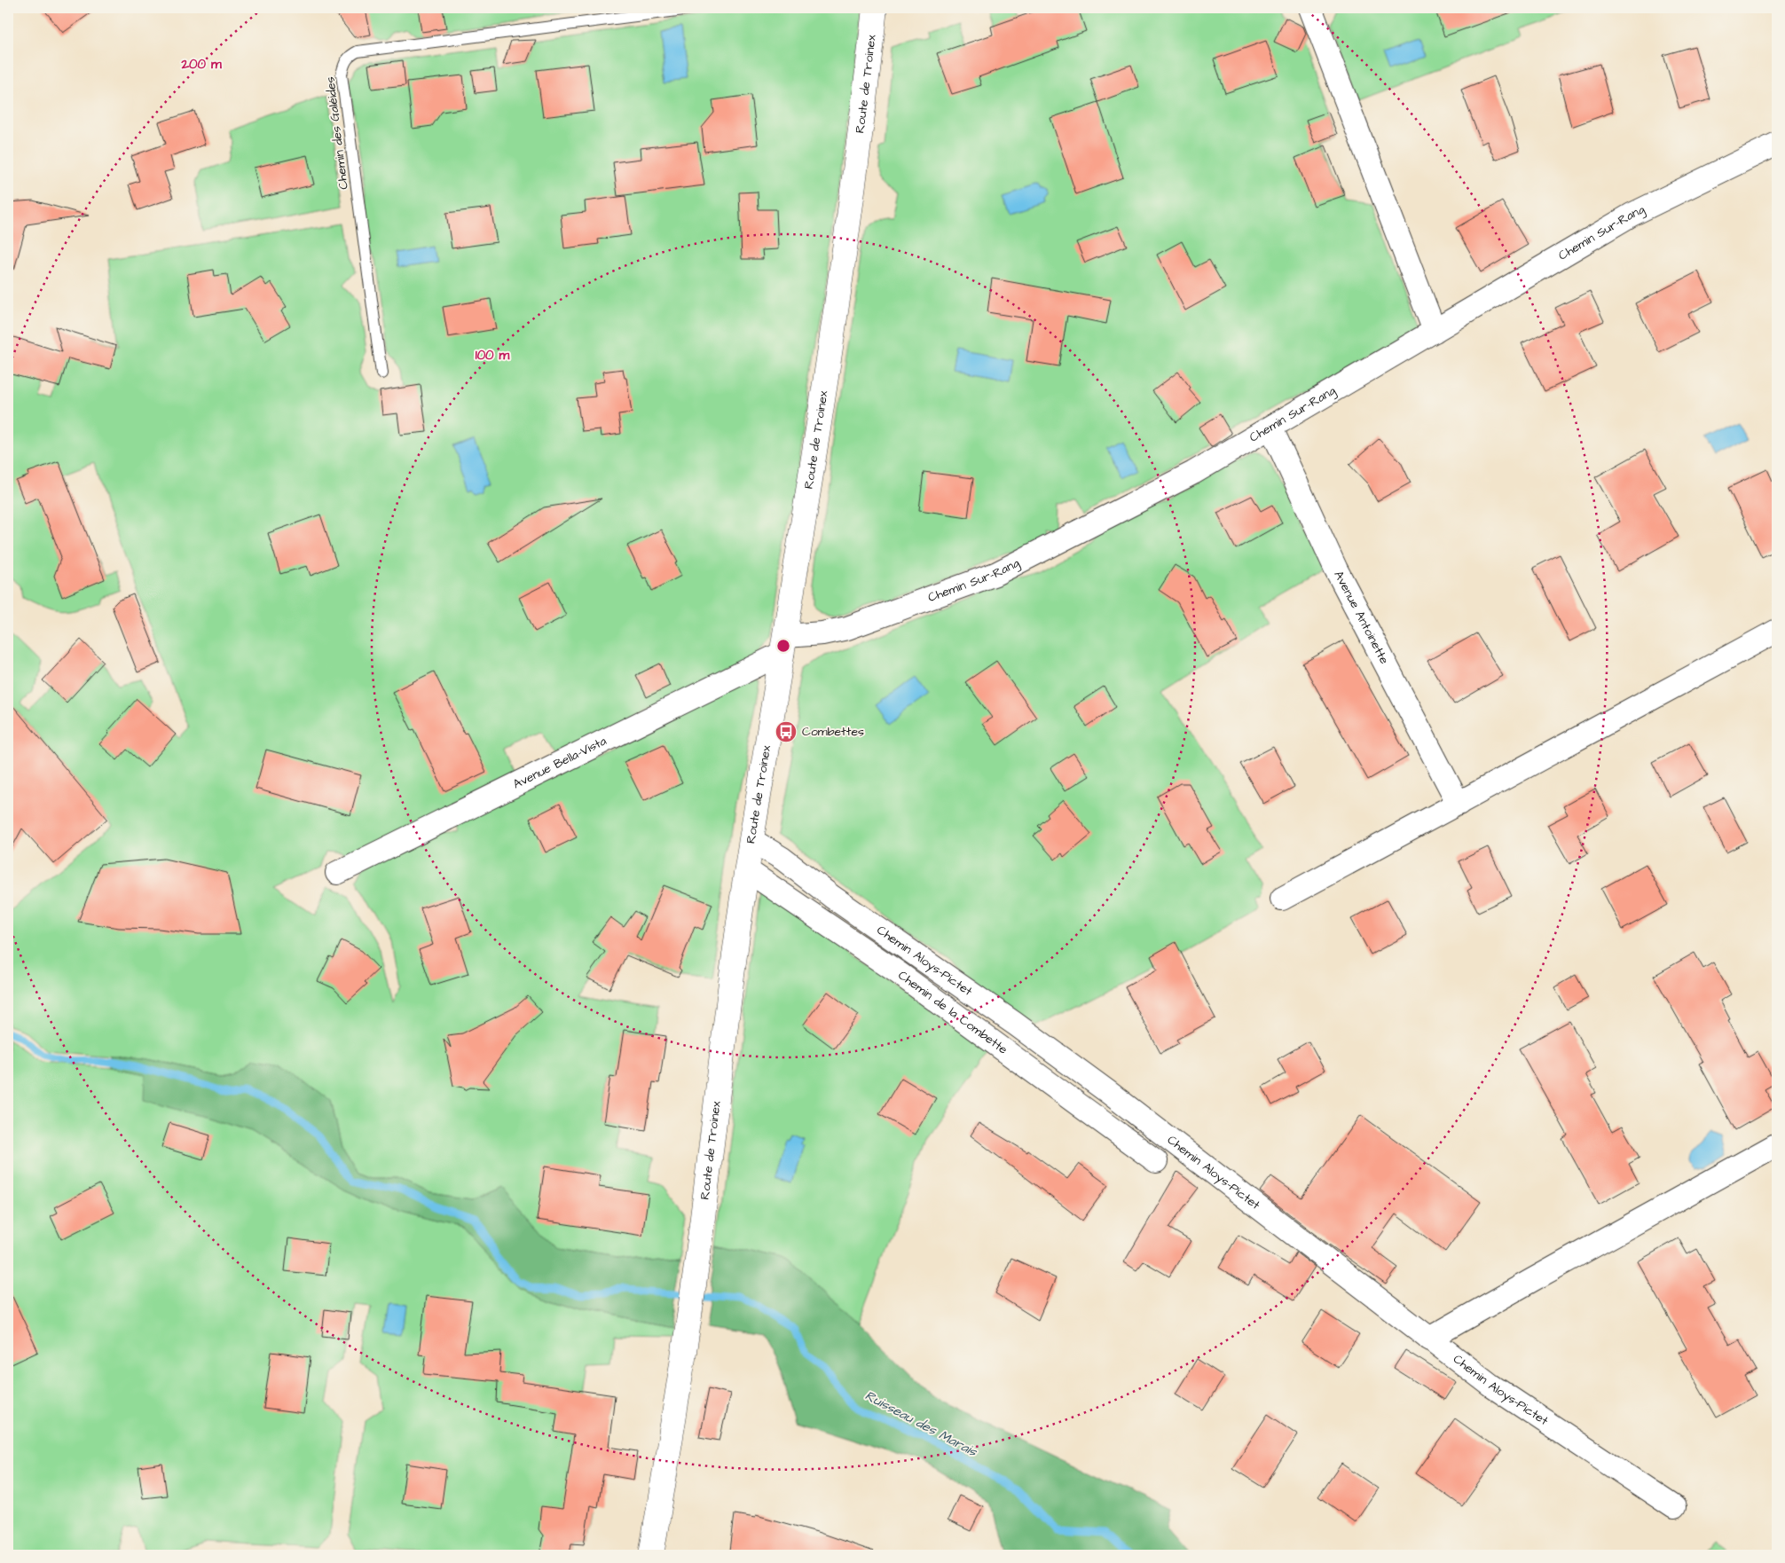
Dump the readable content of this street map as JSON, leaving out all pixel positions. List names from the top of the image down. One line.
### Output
{"streets":{"street":["Route de Troinex","Chemin Sur-Rang","Avenue Antoinette","Avenue Bella-Vista","Chemin Aloys-Pictet","Chemin de la Combette"],"lane":["Chemin des Galéides"]},"crossings":[["Route de Troinex","Chemin Sur-Rang"],["Route de Troinex","Avenue Bella-Vista"],["Route de Troinex","Chemin Aloys-Pictet"],["Route de Troinex","Chemin de la Combette"],["Chemin Sur-Rang","Avenue Antoinette"],["Chemin Sur-Rang","Avenue Bella-Vista"]],"water":["Ruisseau des Marais"],"places":{"bus stop":["Combettes"]},"rings":["200 m","100 m"]}
